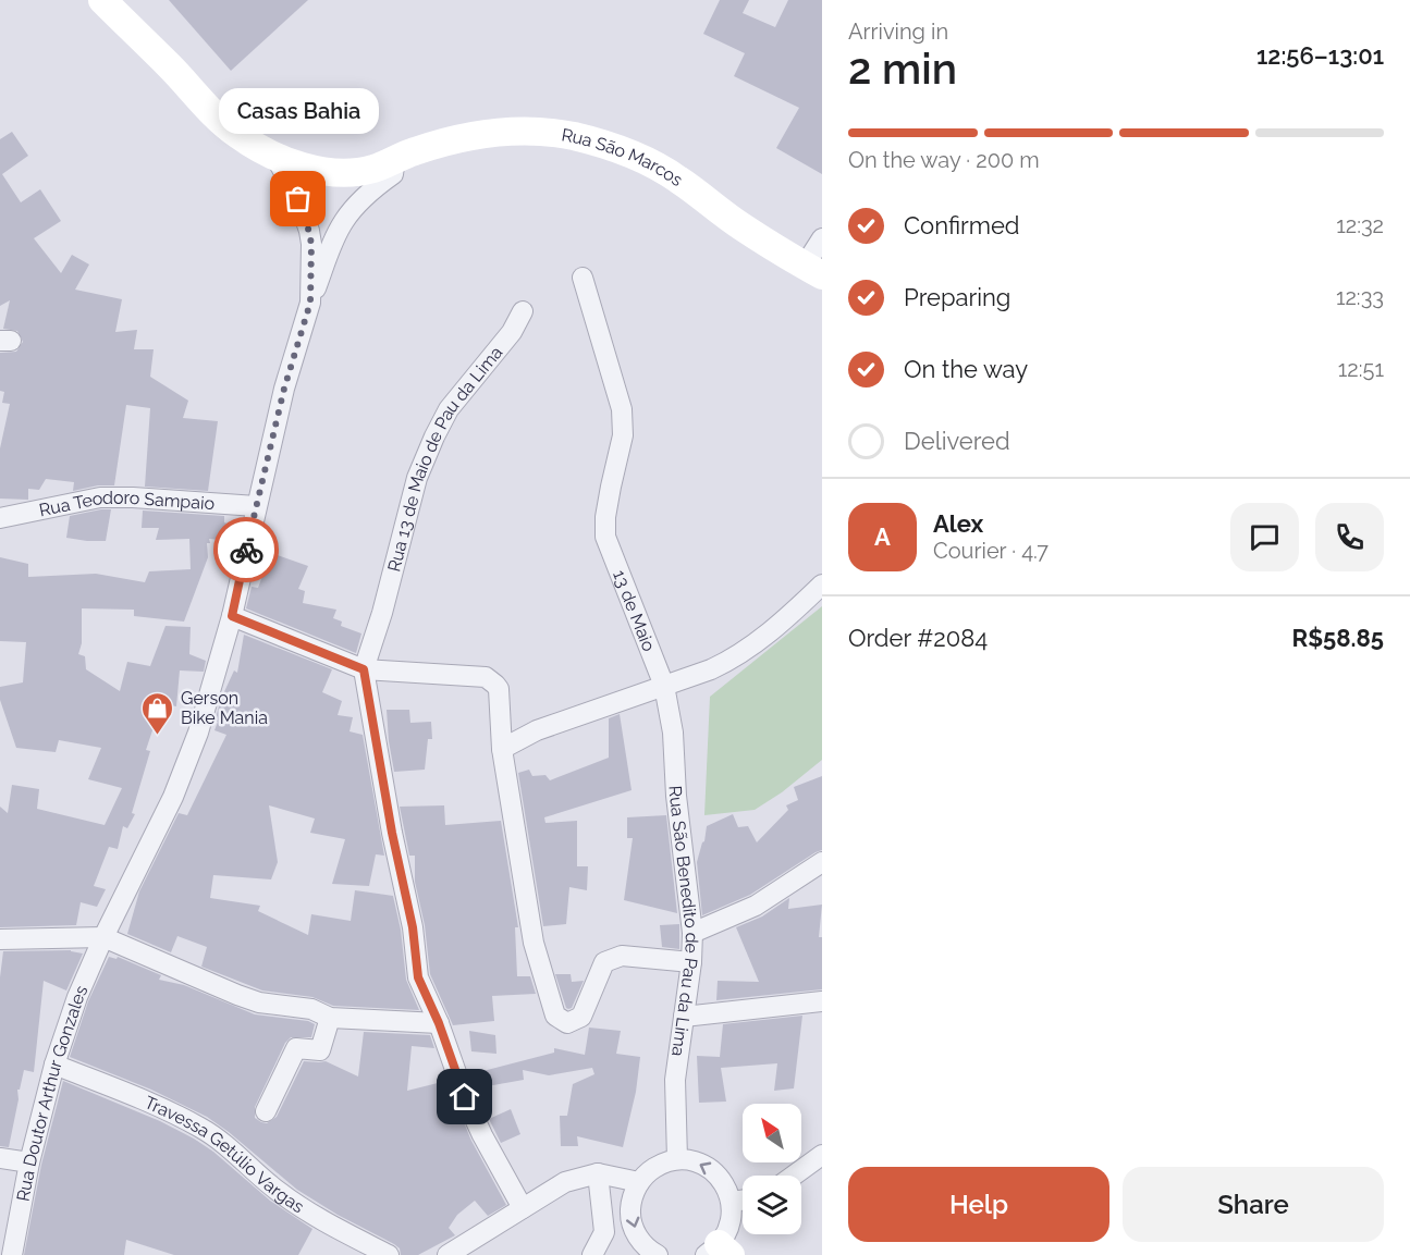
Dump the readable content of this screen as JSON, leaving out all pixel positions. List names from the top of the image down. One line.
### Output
{"streets":{"main road":["Rua São Marcos"],"street":["Rua 13 de Maio de Pau da Lima","Rua Teodoro Sampaio","13 de Maio","Rua São Benedito de Pau da Lima","Rua Doutor Arthur Gonzales","Travessa Getúlio Vargas"]},"crossings":[["Rua São Marcos","Rua Doutor Arthur Gonzales"],["Rua Teodoro Sampaio","Rua Doutor Arthur Gonzales"],["13 de Maio","Rua São Benedito de Pau da Lima"],["Rua Doutor Arthur Gonzales","Travessa Getúlio Vargas"]],"places":{"other":["Casas Bahia"],"shop":["Gerson Bike Mania"]},"north":"top left","page":{"heading":["2 min","Arriving in","12:56–13:01"],"panel":["Alex","Courier · 4.7","Order #2084","R$58.85"],"bubble":"Casas Bahia","bar":"On the way · 200 m","list":[["Confirmed","12:32"],["Preparing","12:33"],["On the way","12:51"],"Delivered"],"round":"A","buttons":["Help","Share"]}}
